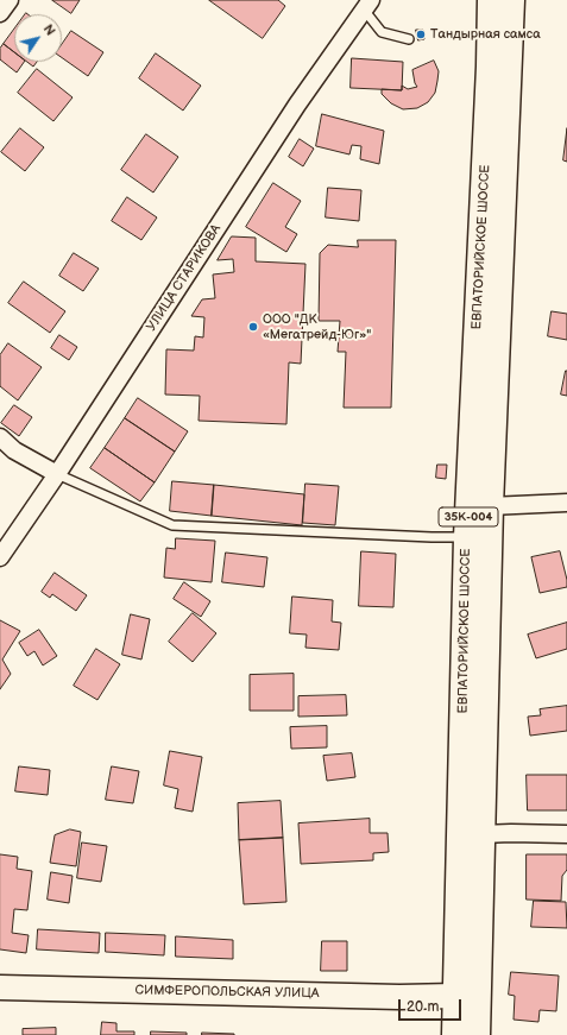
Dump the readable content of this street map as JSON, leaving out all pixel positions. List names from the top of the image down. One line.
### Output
{"streets":{"main road":["ЕВПАТОРИЙСКОЕ ШОССЕ","35К-004"],"street":["УЛИЦА СТАРИКОВА","СИМФЕРОПОЛЬСКАЯ УЛИЦА"]},"crossings":[["ЕВПАТОРИЙСКОЕ ШОССЕ","СИМФЕРОПОЛЬСКАЯ УЛИЦА"]],"places":["Тандырная самса","ООО \"ДК «Мегатрейд-Юг»\""],"scale_bar":"20 m","north":"top right"}
